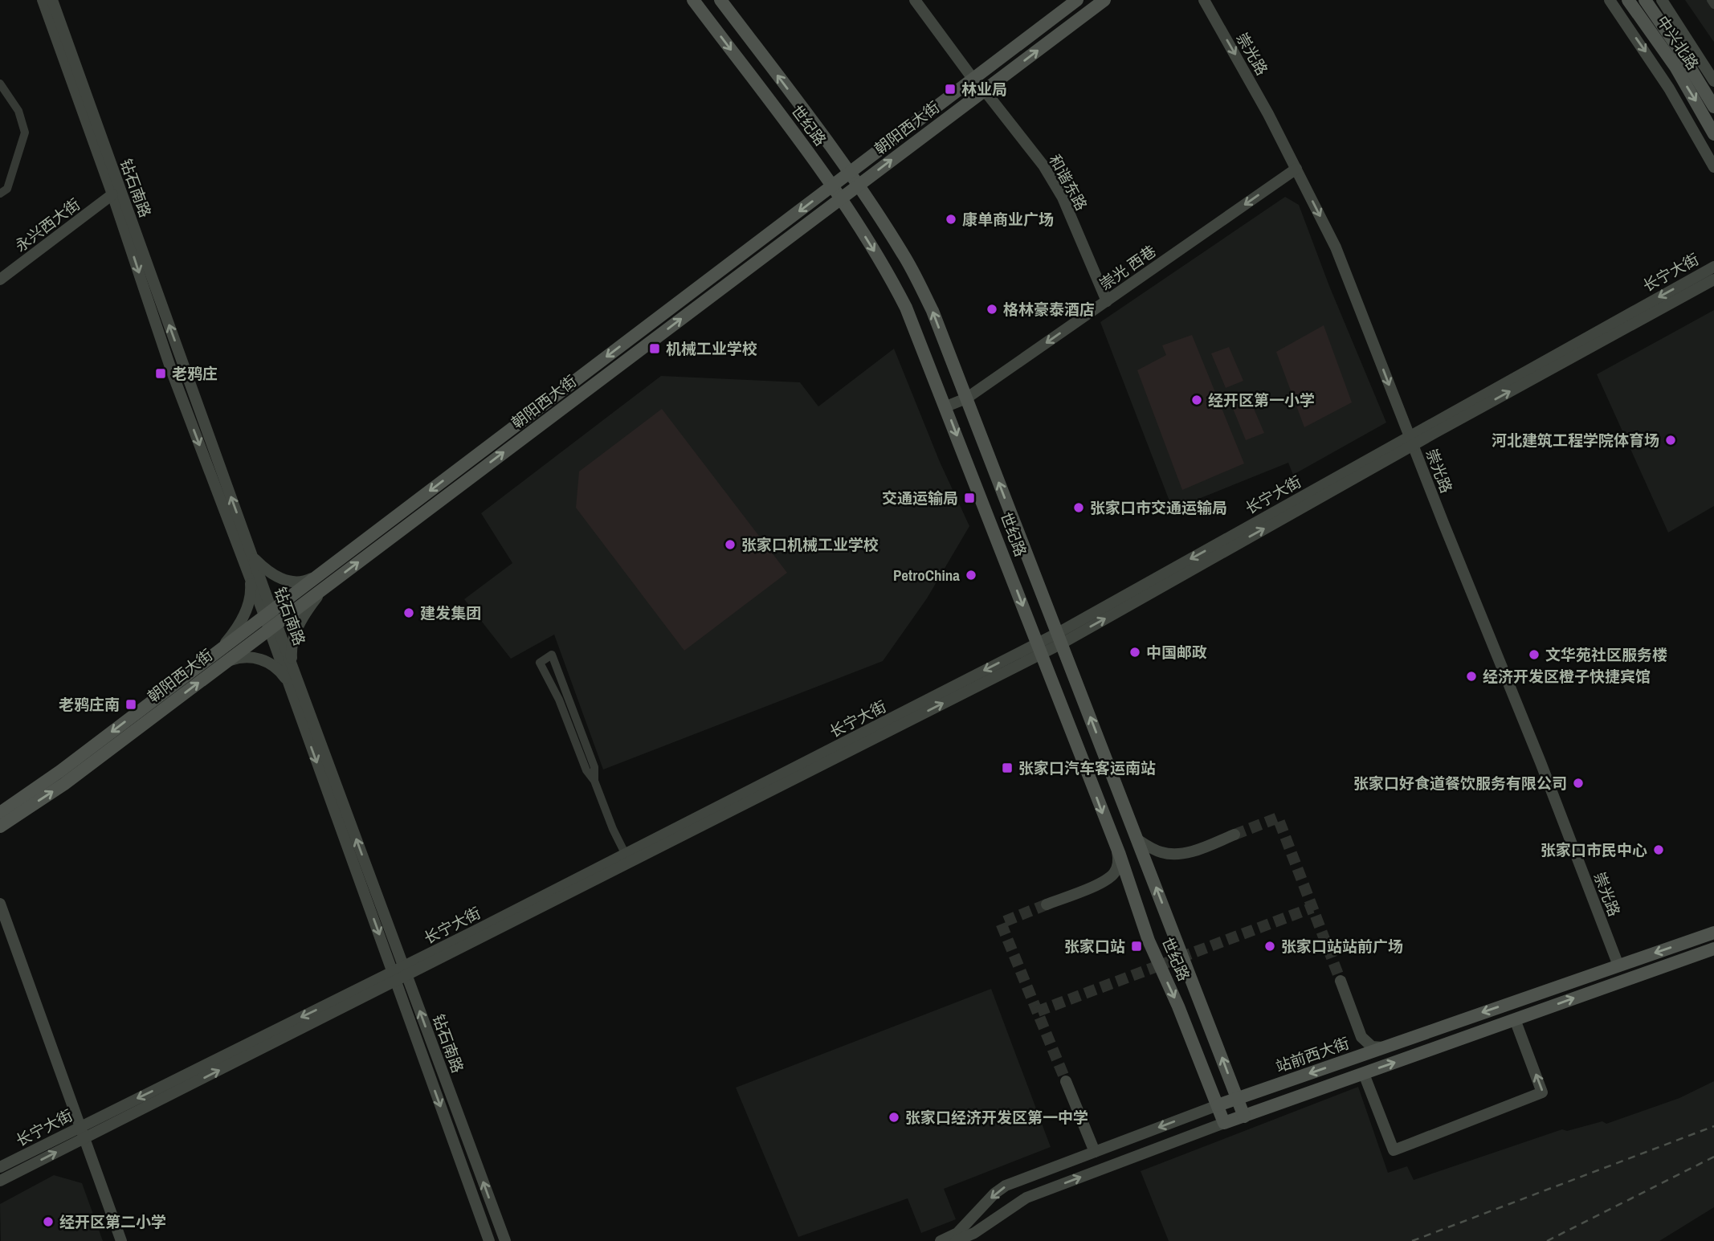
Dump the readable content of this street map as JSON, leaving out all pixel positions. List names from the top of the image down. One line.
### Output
{"streets":{"main road":["中兴北路","崇光路","世纪路","朝阳西大街","和谐东路","钻石南路","永兴西大街","崇光 西巷","长宁大街","站前西大街"]},"crossings":[["崇光路","崇光 西巷"],["崇光路","长宁大街"],["崇光路","站前西大街"],["世纪路","朝阳西大街"],["世纪路","崇光 西巷"],["世纪路","长宁大街"],["世纪路","站前西大街"],["朝阳西大街","和谐东路"],["朝阳西大街","钻石南路"],["和谐东路","崇光 西巷"],["钻石南路","永兴西大街"],["钻石南路","长宁大街"]],"one_way":["崇光路","崇光 西巷"],"places":{"transit":["林业局","机械工业学校","老鸦庄","交通运输局","老鸦庄南","张家口汽车客运南站","张家口站"],"other":["康单商业广场","格林豪泰酒店","经开区第一小学","河北建筑工程学院体育场","张家口市交通运输局","张家口机械工业学校","PetroChina","建发集团","中国邮政","文华苑社区服务楼","经济开发区橙子快捷宾馆","张家口好食道餐饮服务有限公司","张家口市民中心","张家口站站前广场","张家口经济开发区第一中学","经开区第二小学"]}}
